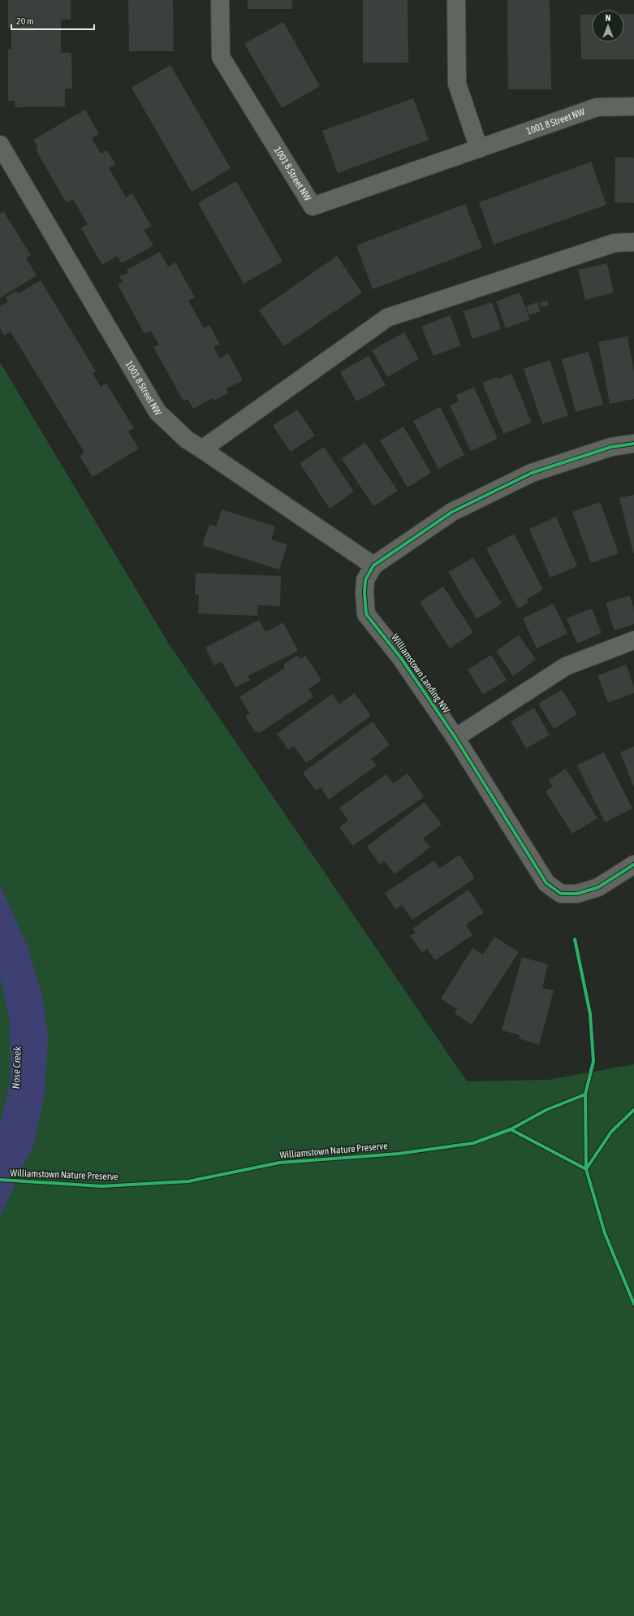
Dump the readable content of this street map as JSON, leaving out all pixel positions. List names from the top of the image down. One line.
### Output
{"streets":{"street":["1001 8 Street NW","Williamstown Landing NW"],"cycle path":["Williamstown Nature Preserve"]},"crossings":[["1001 8 Street NW","Williamstown Landing NW"]],"water":["Nose Creek"],"scale_bar":"20 m","north":"top"}
